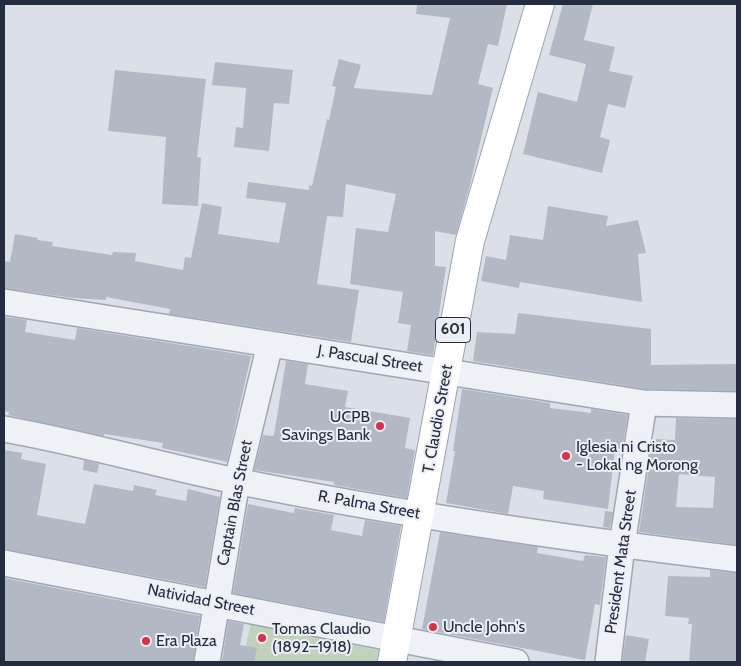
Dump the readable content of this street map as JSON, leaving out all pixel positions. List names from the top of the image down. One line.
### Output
{"streets":{"main road":["601","T. Claudio Street"],"street":["J. Pascual Street","Captain Blas Street","R. Palma Street","President Mata Street","Natividad Street"]},"crossings":[["J. Pascual Street","T. Claudio Street"],["J. Pascual Street","Captain Blas Street"],["J. Pascual Street","President Mata Street"],["T. Claudio Street","R. Palma Street"],["T. Claudio Street","Natividad Street"],["Captain Blas Street","R. Palma Street"],["Captain Blas Street","Natividad Street"],["R. Palma Street","President Mata Street"]],"places":["UCPB Savings Bank","Iglesia ni Cristo - Lokal ng Morong","Uncle John's","Tomas Claudio (1892–1918)","Era Plaza"]}
